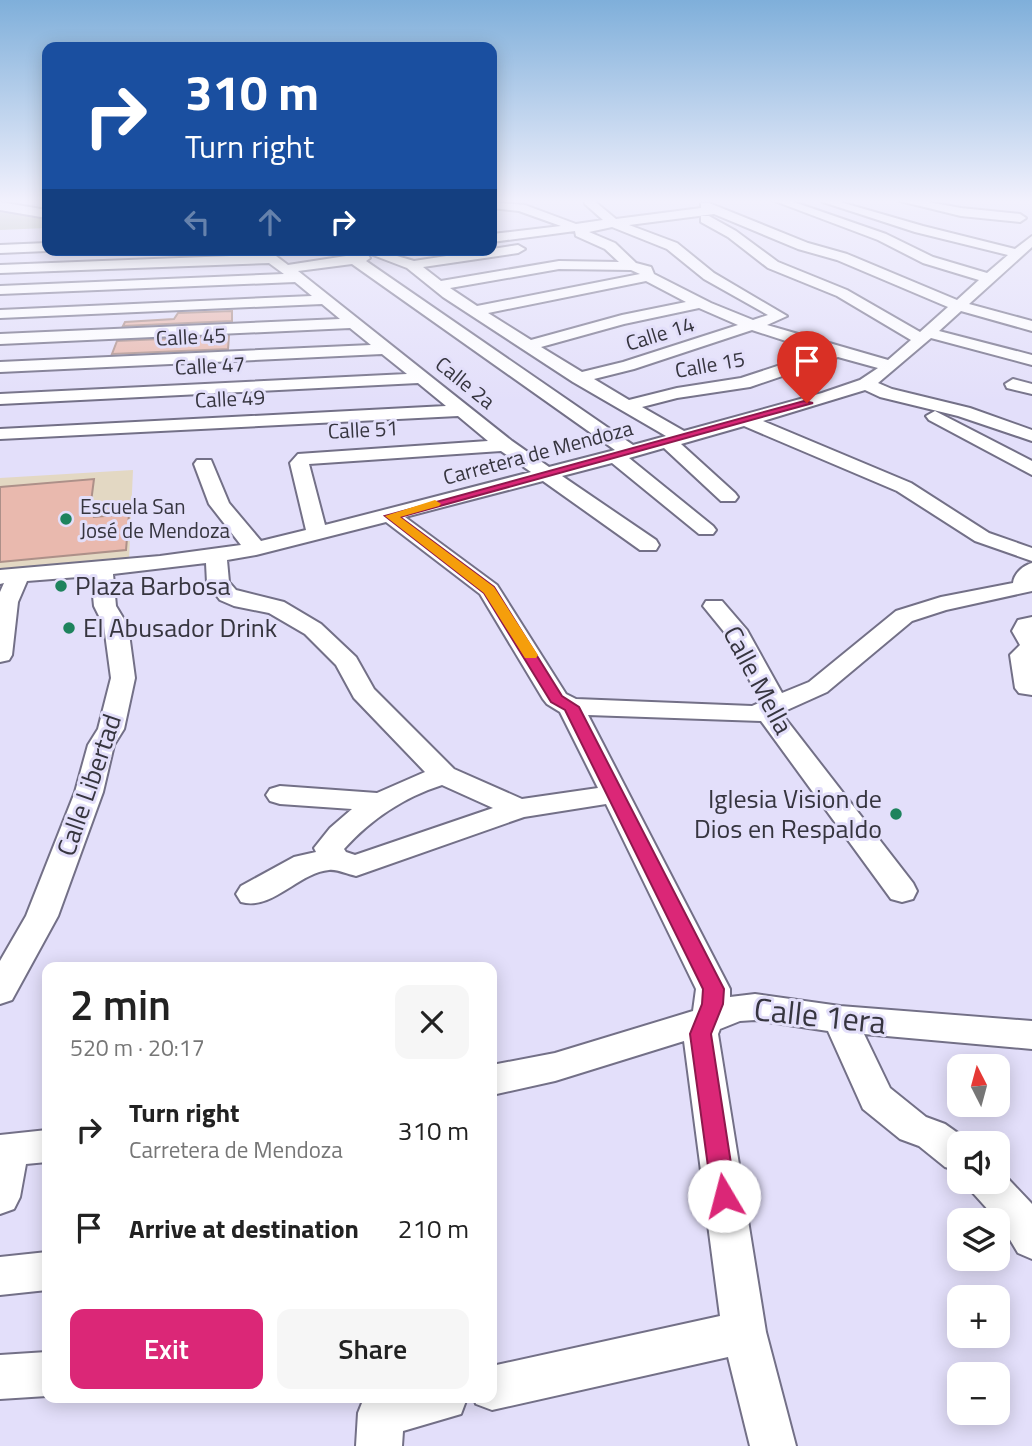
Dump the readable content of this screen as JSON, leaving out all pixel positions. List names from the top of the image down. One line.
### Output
{"streets":{"street":["Calle 14","Calle 45","Calle 15","Calle 47","Calle 2a","Calle 49","Calle 51","Carretera de Mendoza","Calle Mella","Calle Libertad","Calle 1era"]},"crossings":[["Calle 45","Calle 2a"],["Calle 47","Calle 2a"],["Calle 2a","Calle 49"],["Calle 2a","Calle 51"],["Calle 2a","Carretera de Mendoza"],["Calle 51","Carretera de Mendoza"],["Carretera de Mendoza","Calle Libertad"]],"places":["Escuela San José de Mendoza","Plaza Barbosa","El Abusador Drink","Iglesia Vision de Dios en Respaldo"],"north":"top","page":{"turn":["310 m","Turn right"],"heading":["2 min","520 m · 20:17"],"map_buttons":["+","−"],"list":[{"name":"Turn right","note":"Carretera de Mendoza","value":"310 m"},{"name":"Arrive at destination","value":"210 m"}],"buttons":["Exit","Share"]}}
